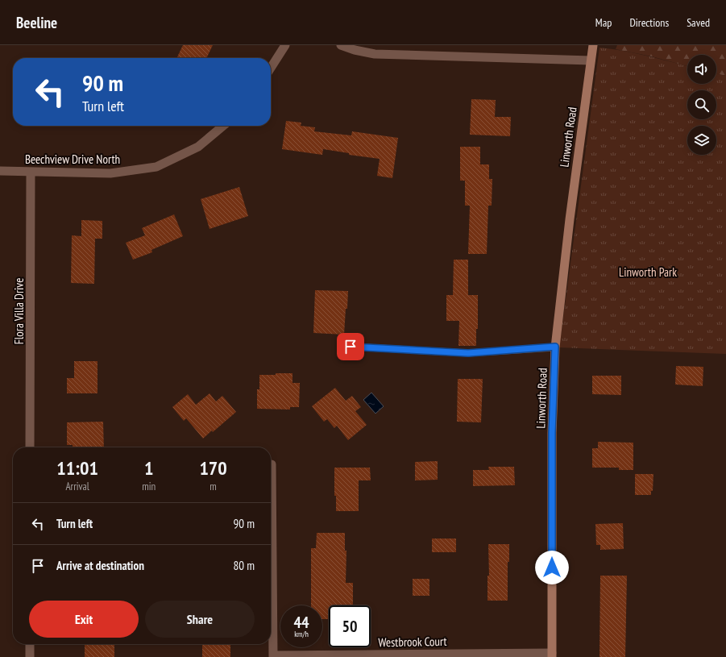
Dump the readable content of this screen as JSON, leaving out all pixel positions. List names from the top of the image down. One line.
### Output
{"streets":{"main road":["Linworth Road"],"street":["Beechview Drive North","Flora Villa Drive","Westbrook Court"]},"crossings":[["Linworth Road","Westbrook Court"],["Beechview Drive North","Flora Villa Drive"]],"parks":["Linworth Park"],"page":{"header":"Beeline","nav":["Map","Directions","Saved"],"turn":["90 m","Turn left"],"eta":["11:01","Arrival","1","min","170","m"],"list":[{"name":"Turn left","value":"90 m"},{"name":"Arrive at destination","value":"80 m"}],"buttons":["Exit","Share"],"speed":"44 km/h","limit":"50"}}
